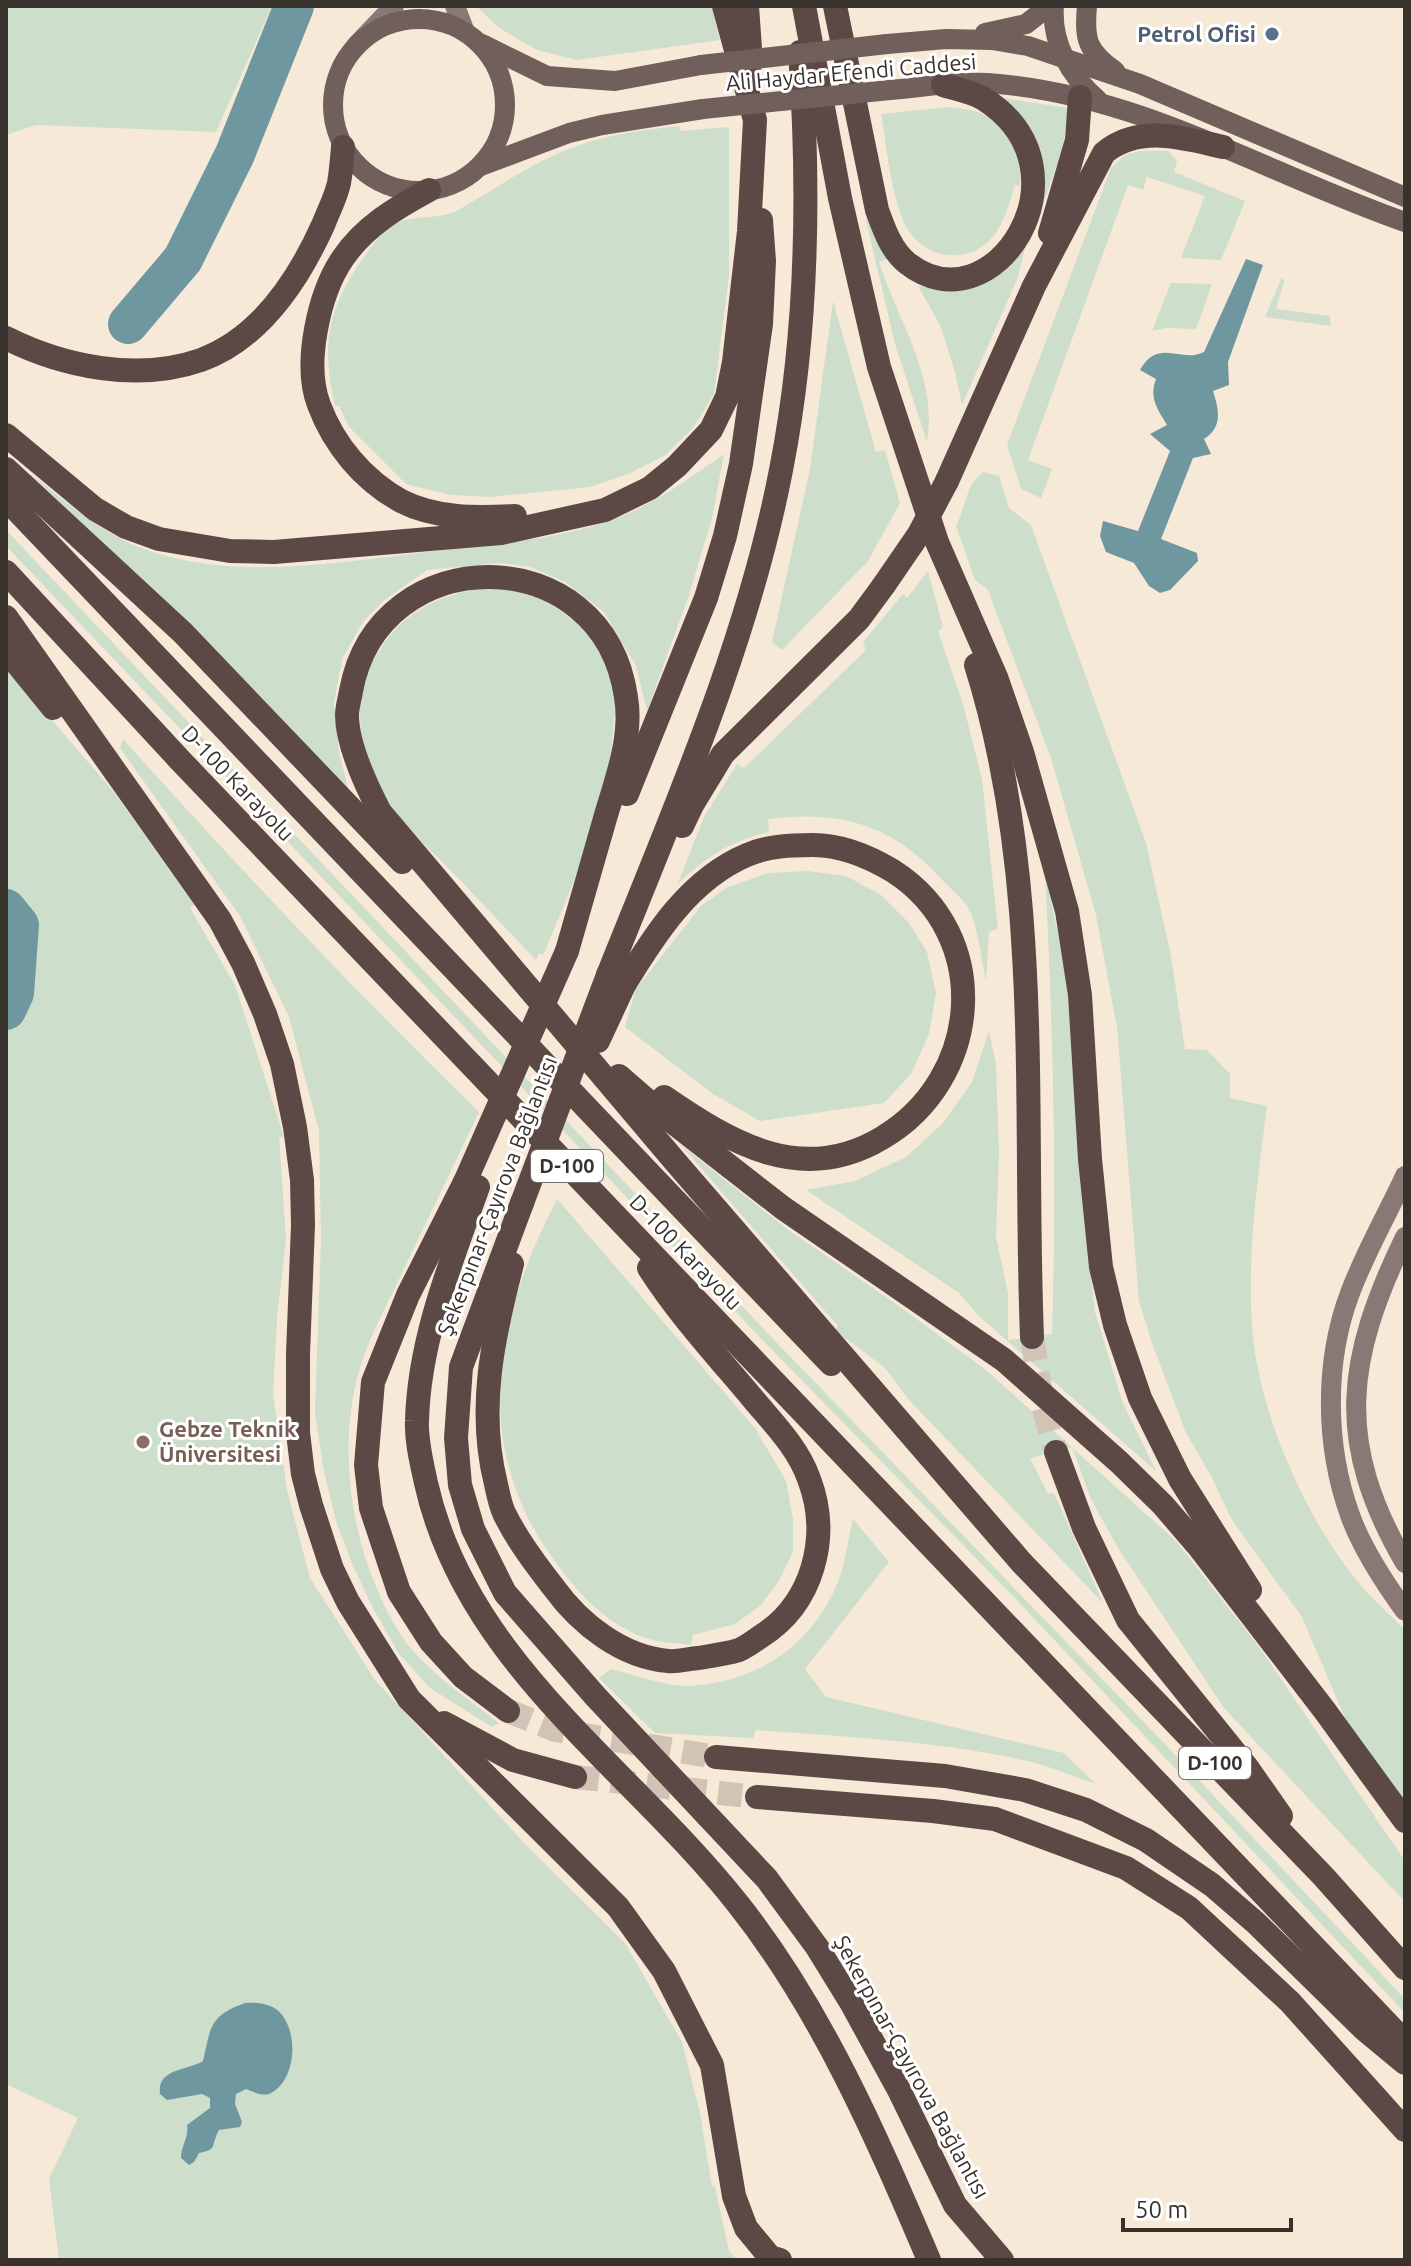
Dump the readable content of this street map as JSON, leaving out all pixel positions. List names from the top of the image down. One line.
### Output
{"streets":{"highway":["D-100 Karayolu","D-100","Şekerpınar-Çayırova Bağlantısı"],"main road":["Ali Haydar Efendi Caddesi"]},"crossings":[["D-100 Karayolu","D-100"]],"places":["Petrol Ofisi","Gebze Teknik Üniversitesi"],"scale_bar":"50 m"}
